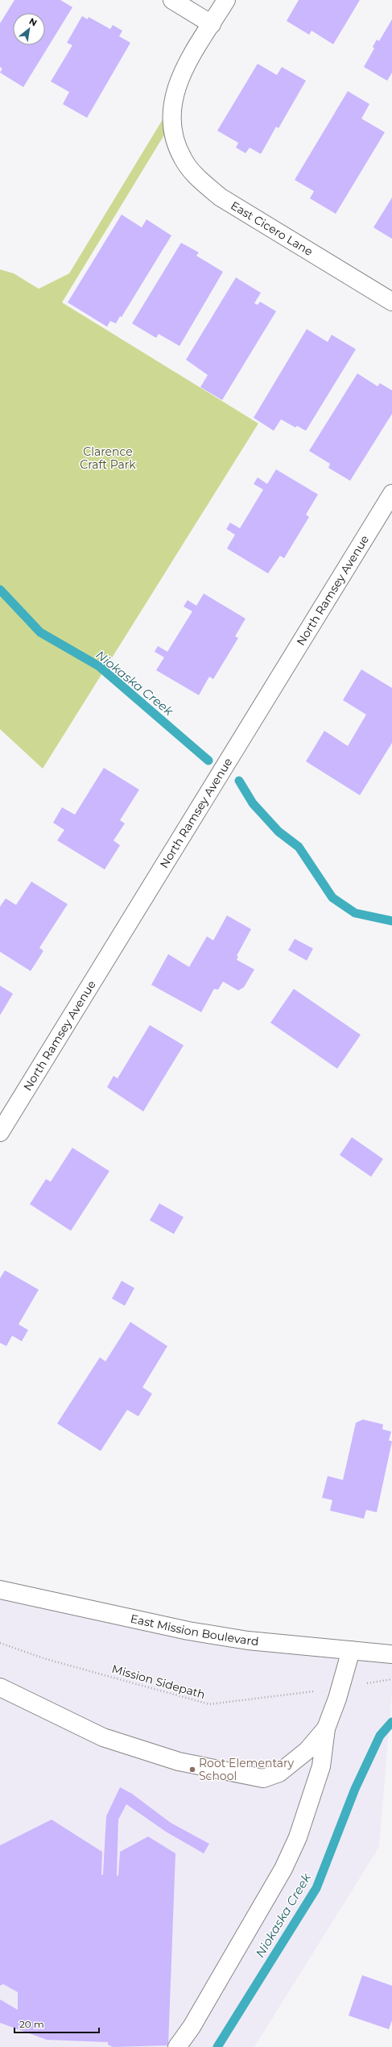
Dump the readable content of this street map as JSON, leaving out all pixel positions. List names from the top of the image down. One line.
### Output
{"streets":{"street":["East Cicero Lane","North Ramsey Avenue","East Mission Boulevard"],"path":["Mission Sidepath"]},"water":["Niokaska Creek"],"parks":["Clarence Craft Park"],"places":["Root Elementary School"],"scale_bar":"20 m","north":"top right"}
